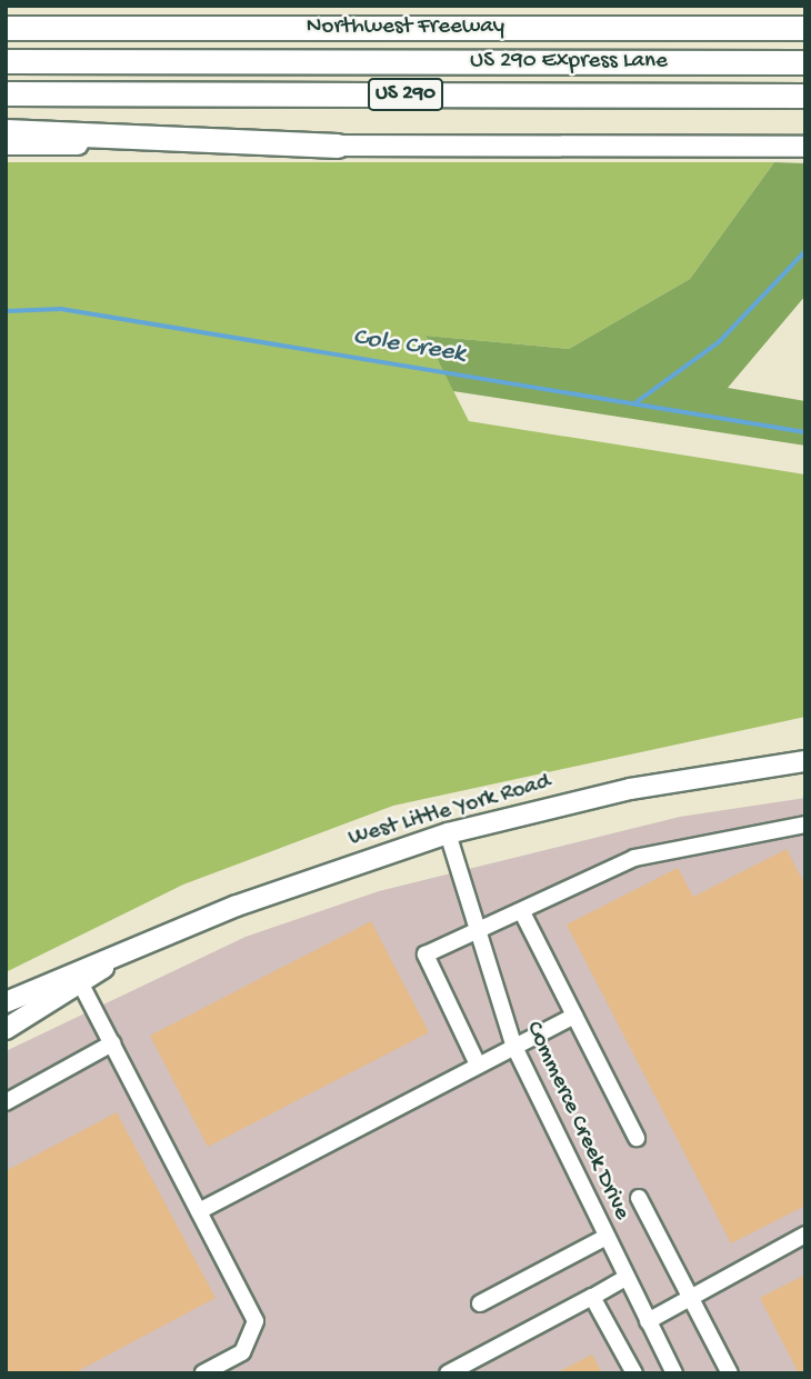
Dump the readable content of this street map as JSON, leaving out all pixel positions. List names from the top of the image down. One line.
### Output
{"streets":{"highway":["Northwest Freeway","US 290 Express Lane","US 290"],"main road":["West Little York Road"],"street":["Commerce Creek Drive"]},"crossings":[["West Little York Road","Commerce Creek Drive"]],"water":["Cole Creek"]}
